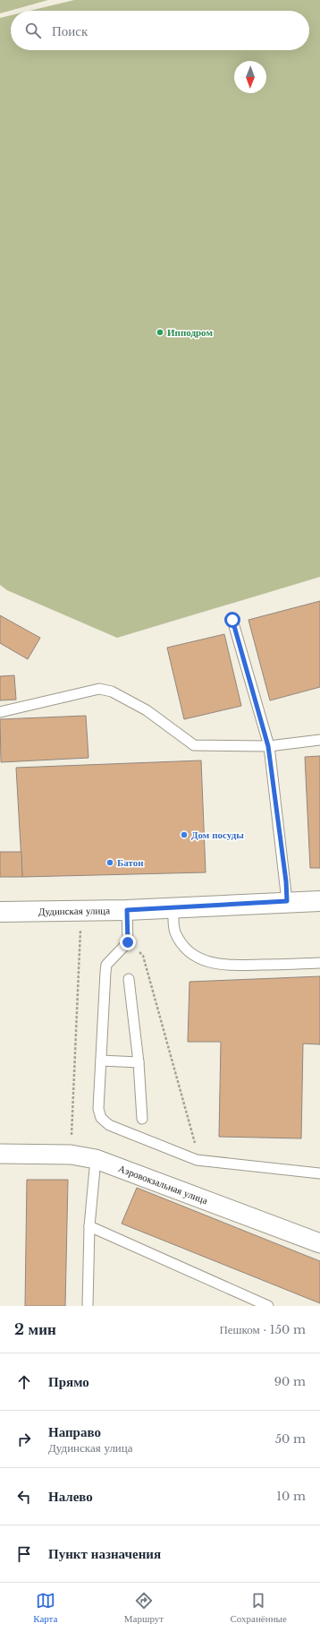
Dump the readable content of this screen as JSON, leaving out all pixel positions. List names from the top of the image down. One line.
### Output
{"streets":{"street":["Дудинская улица","Аэровокзальная улица"]},"places":["Ипподром","Дом посуды","Батон"],"north":"bottom","page":{"search":"Поиск","heading":["2 мин","Пешком · 150 m"],"list":[["Прямо","90 m"],["Направо","Дудинская улица","50 m"],["Налево","10 m"],"Пункт назначения"],"nav":["Карта","Маршрут","Сохранённые"]}}
